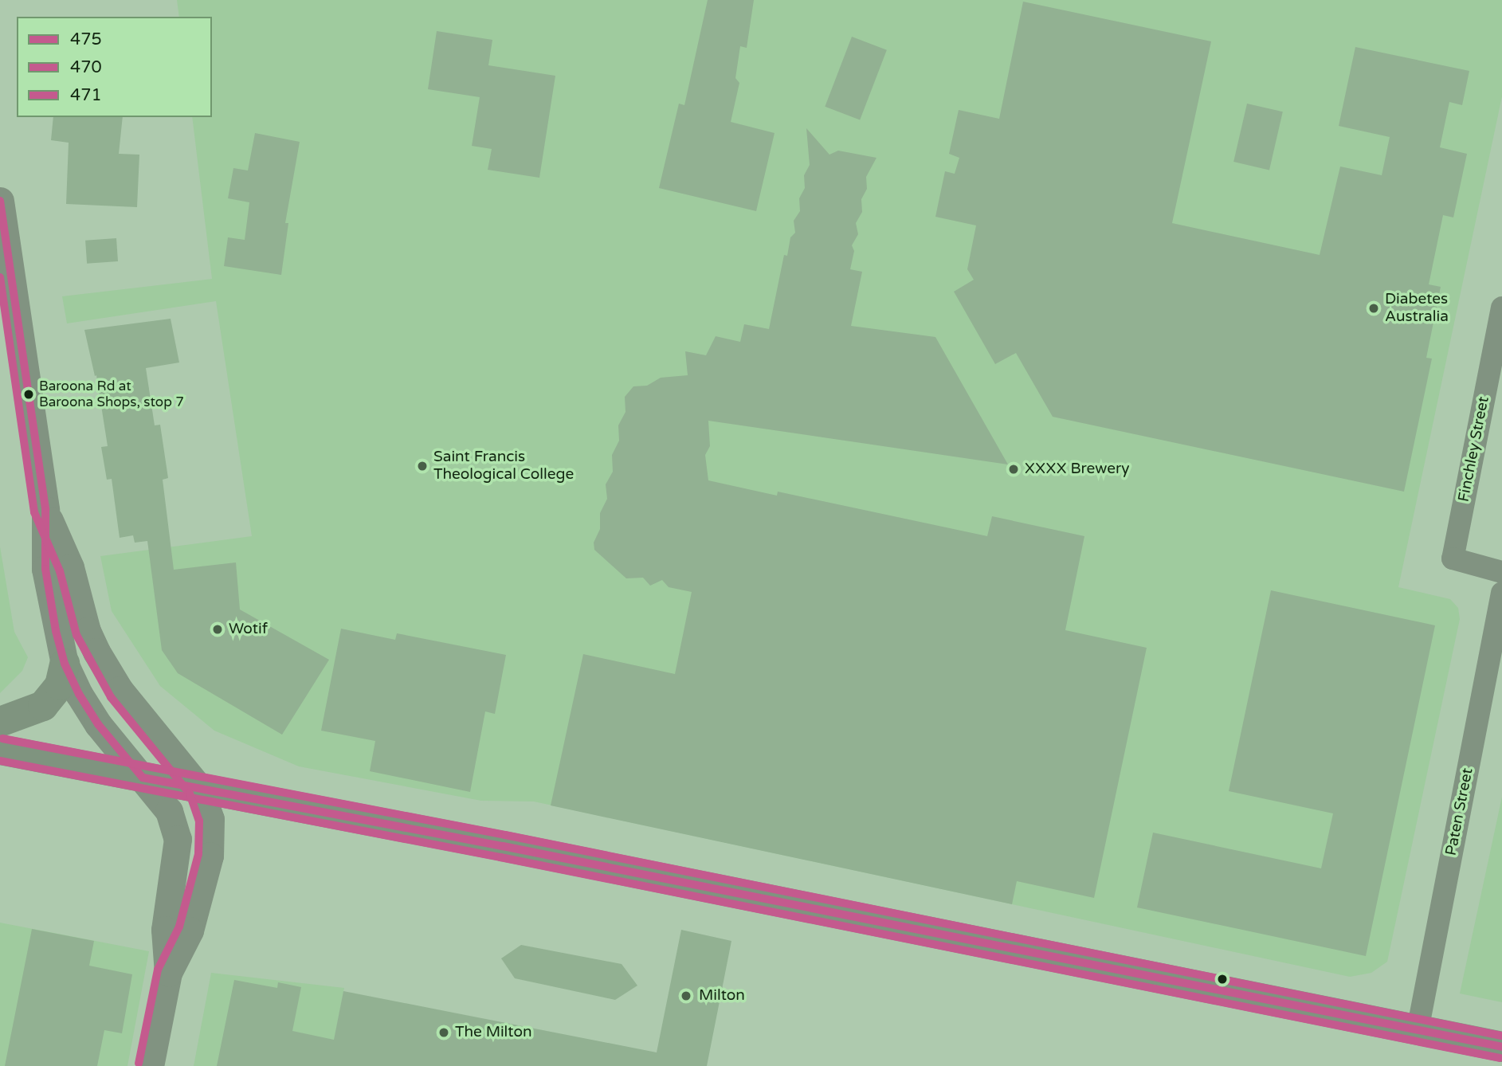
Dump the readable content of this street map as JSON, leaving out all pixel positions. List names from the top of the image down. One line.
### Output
{"streets":{"street":["Finchley Street","Paten Street"]},"places":["Diabetes Australia","Baroona Rd at Baroona Shops, stop 7","Saint Francis Theological College","XXXX Brewery","Wotif","Milton","The Milton"],"lines":["transit line 475","transit line 471","transit line 470"],"legend":["475","470","471"]}
